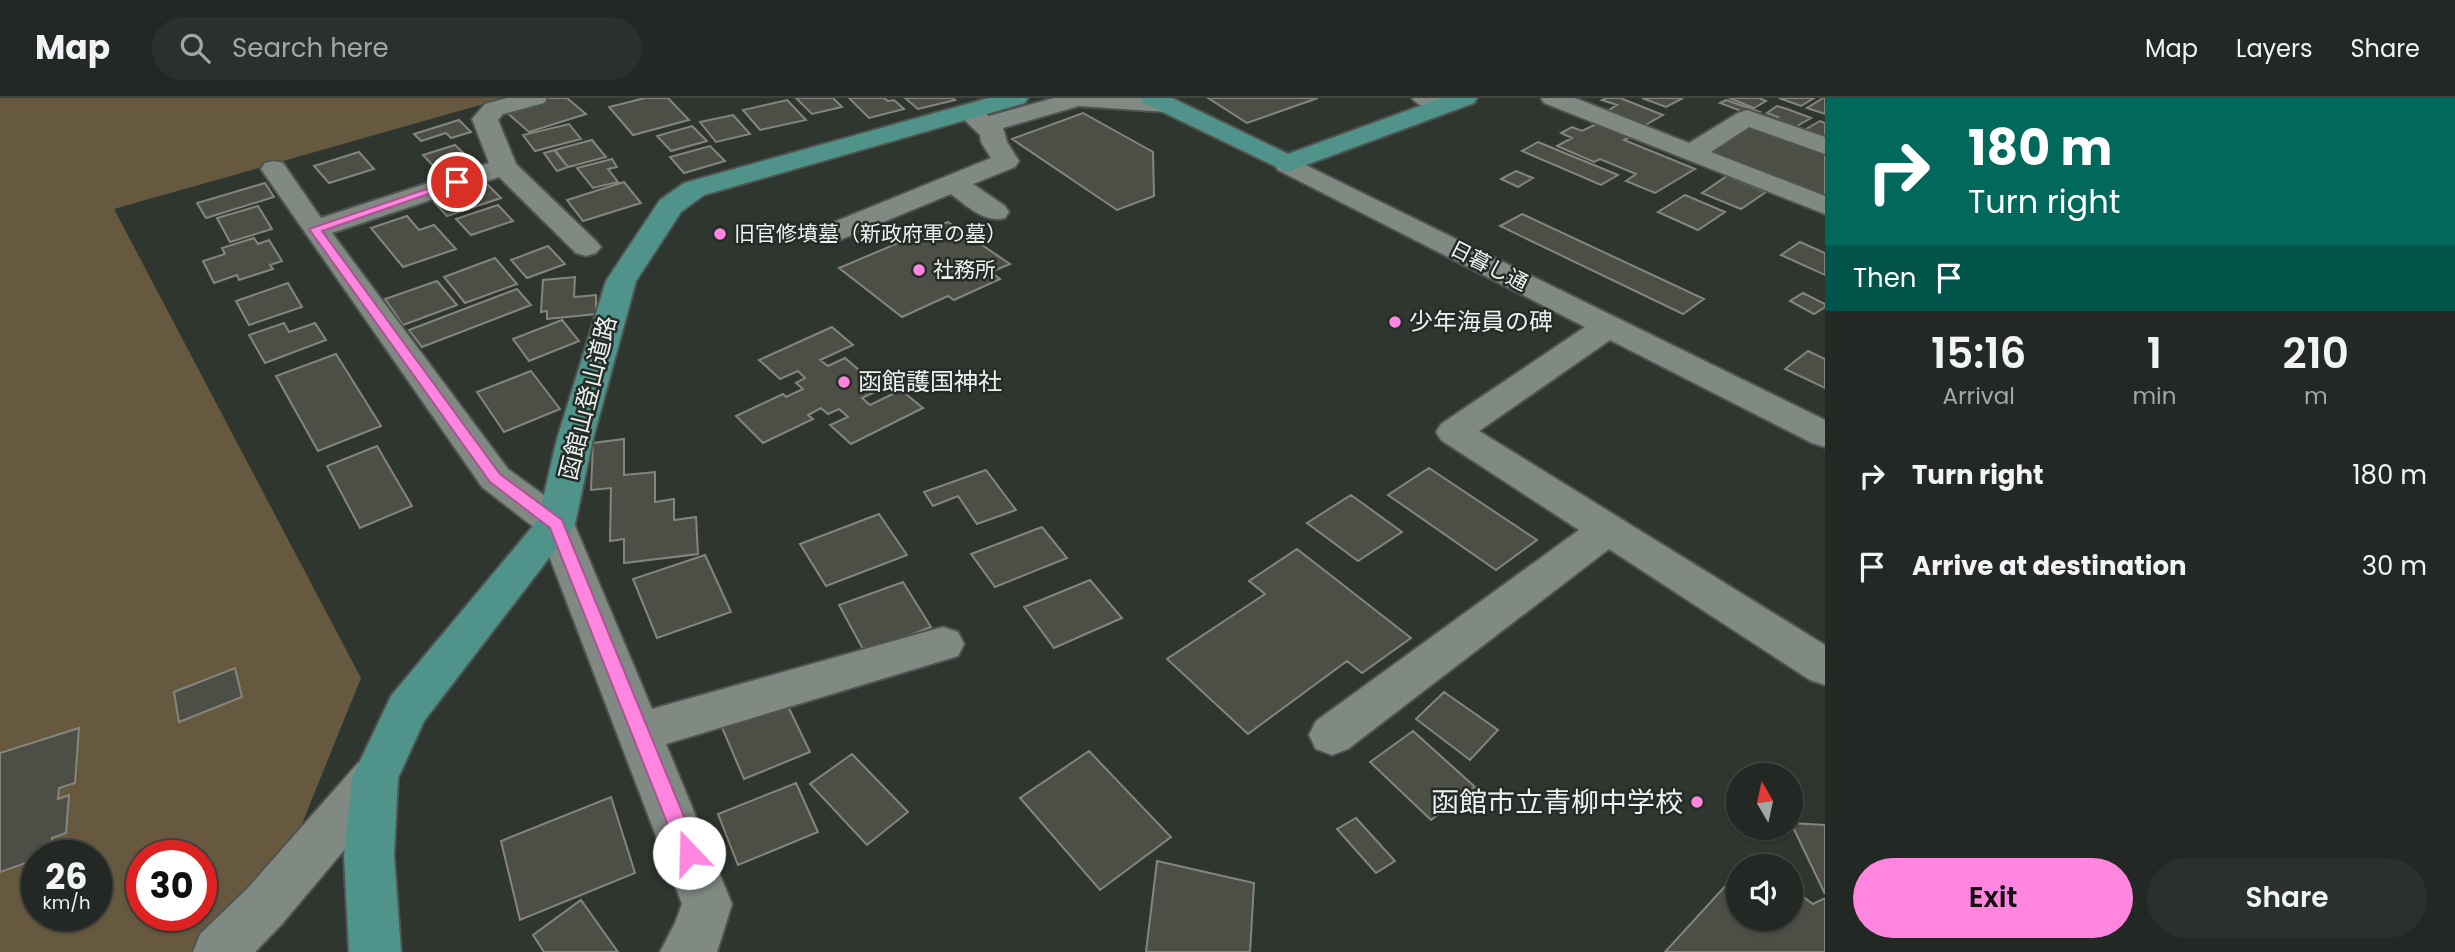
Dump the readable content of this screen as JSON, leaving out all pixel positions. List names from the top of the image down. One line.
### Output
{"streets":{"main road":["日暮し通","函館山登山道路"]},"places":["旧官修墳墓（新政府軍の墓）","社務所","少年海員の碑","函館護国神社","函館市立青柳中学校"],"north":"top","page":{"header":"Map","search":"Search here","nav":["Map","Layers","Share"],"turn":["180 m","Turn right"],"then":"Then","eta":["15:16","Arrival","1","min","210","m"],"list":[{"name":"Turn right","value":"180 m"},{"name":"Arrive at destination","value":"30 m"}],"speed":"26 km/h","limit":"30","buttons":["Exit","Share"]}}
